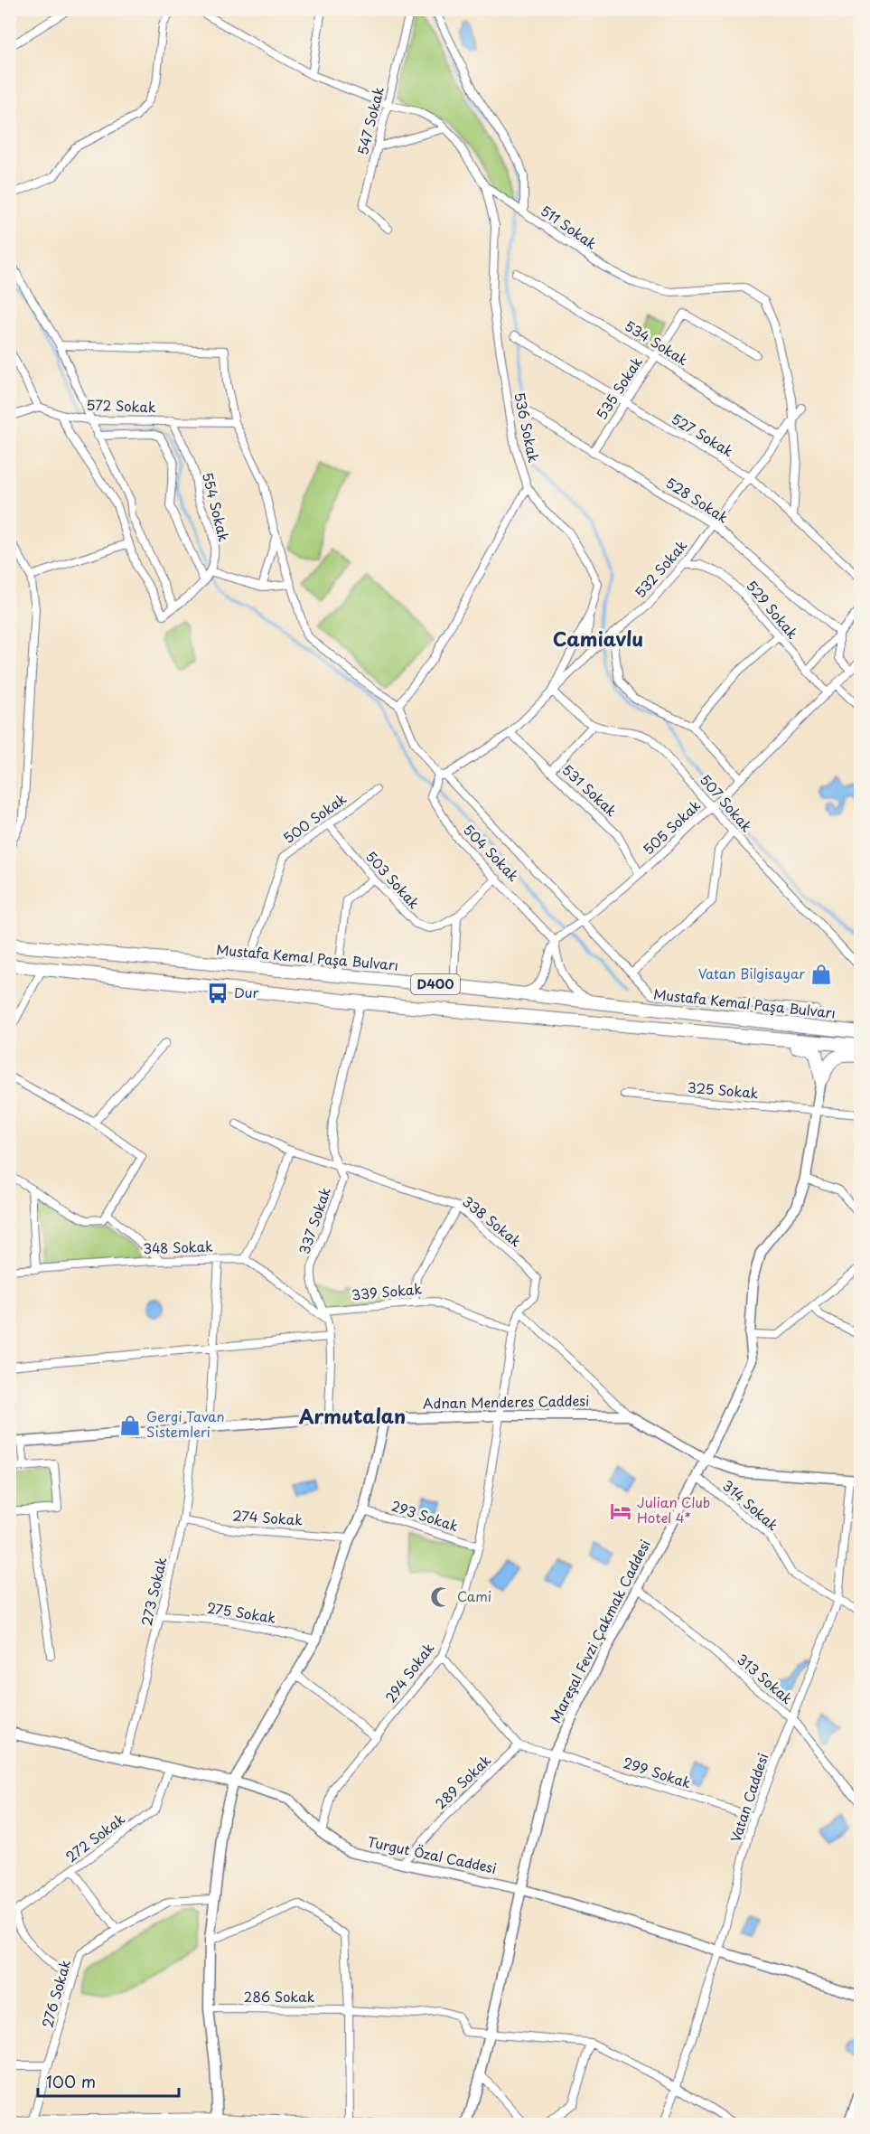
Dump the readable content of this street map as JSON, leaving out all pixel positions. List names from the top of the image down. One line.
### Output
{"streets":{"highway":["Mustafa Kemal Paşa Bulvarı","D400"],"street":["547 Sokak","511 Sokak","534 Sokak","535 Sokak","572 Sokak","536 Sokak","527 Sokak","528 Sokak","554 Sokak","532 Sokak","529 Sokak","531 Sokak","507 Sokak","500 Sokak","505 Sokak","504 Sokak","503 Sokak","325 Sokak","337 Sokak","338 Sokak","348 Sokak","339 Sokak","Adnan Menderes Caddesi","314 Sokak","293 Sokak","274 Sokak","273 Sokak","275 Sokak","Mareşal Fevzi Çakmak Caddesi","294 Sokak","313 Sokak","299 Sokak","289 Sokak","Vatan Caddesi","272 Sokak","Turgut Özal Caddesi","276 Sokak","286 Sokak"]},"crossings":[["547 Sokak","511 Sokak"],["511 Sokak","536 Sokak"],["511 Sokak","527 Sokak"],["511 Sokak","532 Sokak"],["534 Sokak","535 Sokak"],["534 Sokak","532 Sokak"],["535 Sokak","527 Sokak"],["535 Sokak","528 Sokak"],["572 Sokak","554 Sokak"],["527 Sokak","532 Sokak"],["528 Sokak","532 Sokak"],["532 Sokak","529 Sokak"],["532 Sokak","531 Sokak"],["532 Sokak","507 Sokak"],["532 Sokak","504 Sokak"],["529 Sokak","505 Sokak"],["531 Sokak","505 Sokak"],["507 Sokak","505 Sokak"],["500 Sokak","503 Sokak"],["500 Sokak","Mustafa Kemal Paşa Bulvarı"],["505 Sokak","504 Sokak"],["504 Sokak","503 Sokak"],["D400","337 Sokak"],["325 Sokak","Mareşal Fevzi Çakmak Caddesi"],["337 Sokak","338 Sokak"],["337 Sokak","339 Sokak"],["337 Sokak","Adnan Menderes Caddesi"],["338 Sokak","339 Sokak"],["338 Sokak","Adnan Menderes Caddesi"],["338 Sokak","294 Sokak"],["Adnan Menderes Caddesi","273 Sokak"],["Adnan Menderes Caddesi","Mareşal Fevzi Çakmak Caddesi"],["Adnan Menderes Caddesi","294 Sokak"],["Adnan Menderes Caddesi","Vatan Caddesi"],["314 Sokak","Mareşal Fevzi Çakmak Caddesi"],["314 Sokak","Vatan Caddesi"],["293 Sokak","294 Sokak"],["274 Sokak","273 Sokak"],["273 Sokak","275 Sokak"],["273 Sokak","Turgut Özal Caddesi"],["Mareşal Fevzi Çakmak Caddesi","313 Sokak"],["Mareşal Fevzi Çakmak Caddesi","299 Sokak"],["Mareşal Fevzi Çakmak Caddesi","Turgut Özal Caddesi"],["Mareşal Fevzi Çakmak Caddesi","286 Sokak"],["294 Sokak","Turgut Özal Caddesi"],["313 Sokak","Vatan Caddesi"],["299 Sokak","Vatan Caddesi"],["289 Sokak","Turgut Özal Caddesi"],["Vatan Caddesi","Turgut Özal Caddesi"],["272 Sokak","Turgut Özal Caddesi"]],"districts":["Camiavlu","Armutalan"],"places":{"shop":["Vatan Bilgisayar","Gergi Tavan Sistemleri"],"bus stop":["Dur"],"hotel":["Julian Club Hotel 4*"],"mosque":["Cami"]},"scale_bar":"100 m"}
